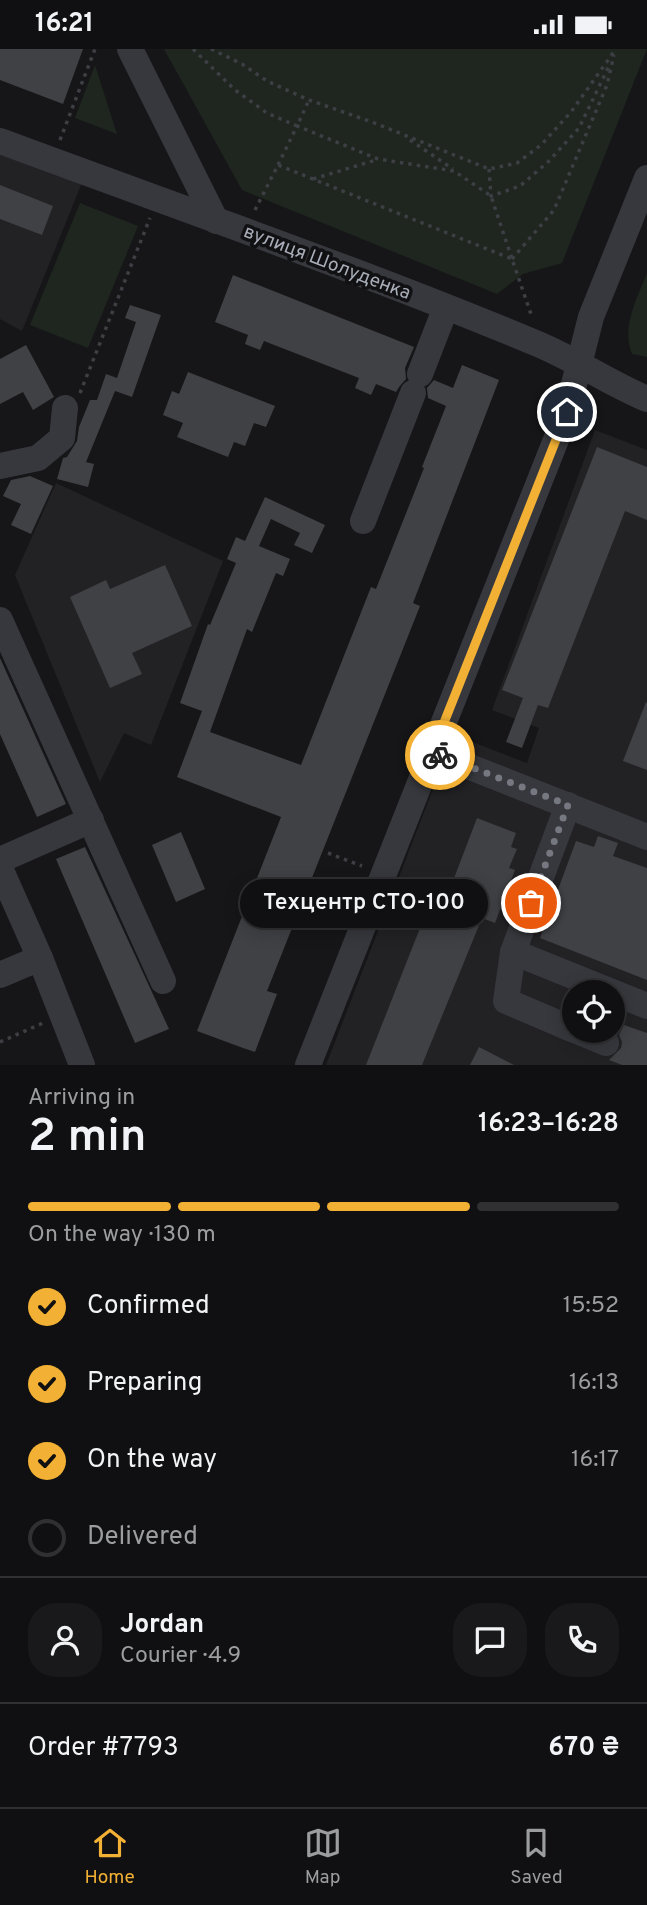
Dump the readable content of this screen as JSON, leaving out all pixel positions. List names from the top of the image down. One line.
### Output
{"streets":{"street":["вулиця Шолуденка"]},"places":["Техцентр СТО-100"],"page":{"status":"16:21","bubble":"Техцентр СТО-100","heading":["2 min","Arriving in","16:23–16:28"],"panel":["Jordan","Courier · 4.9","Order #7793","670 ₴"],"bar":"On the way · 130 m","list":[["Confirmed","15:52"],["Preparing","16:13"],["On the way","16:17"],"Delivered"],"tabs":["Home","Map","Saved"]}}
